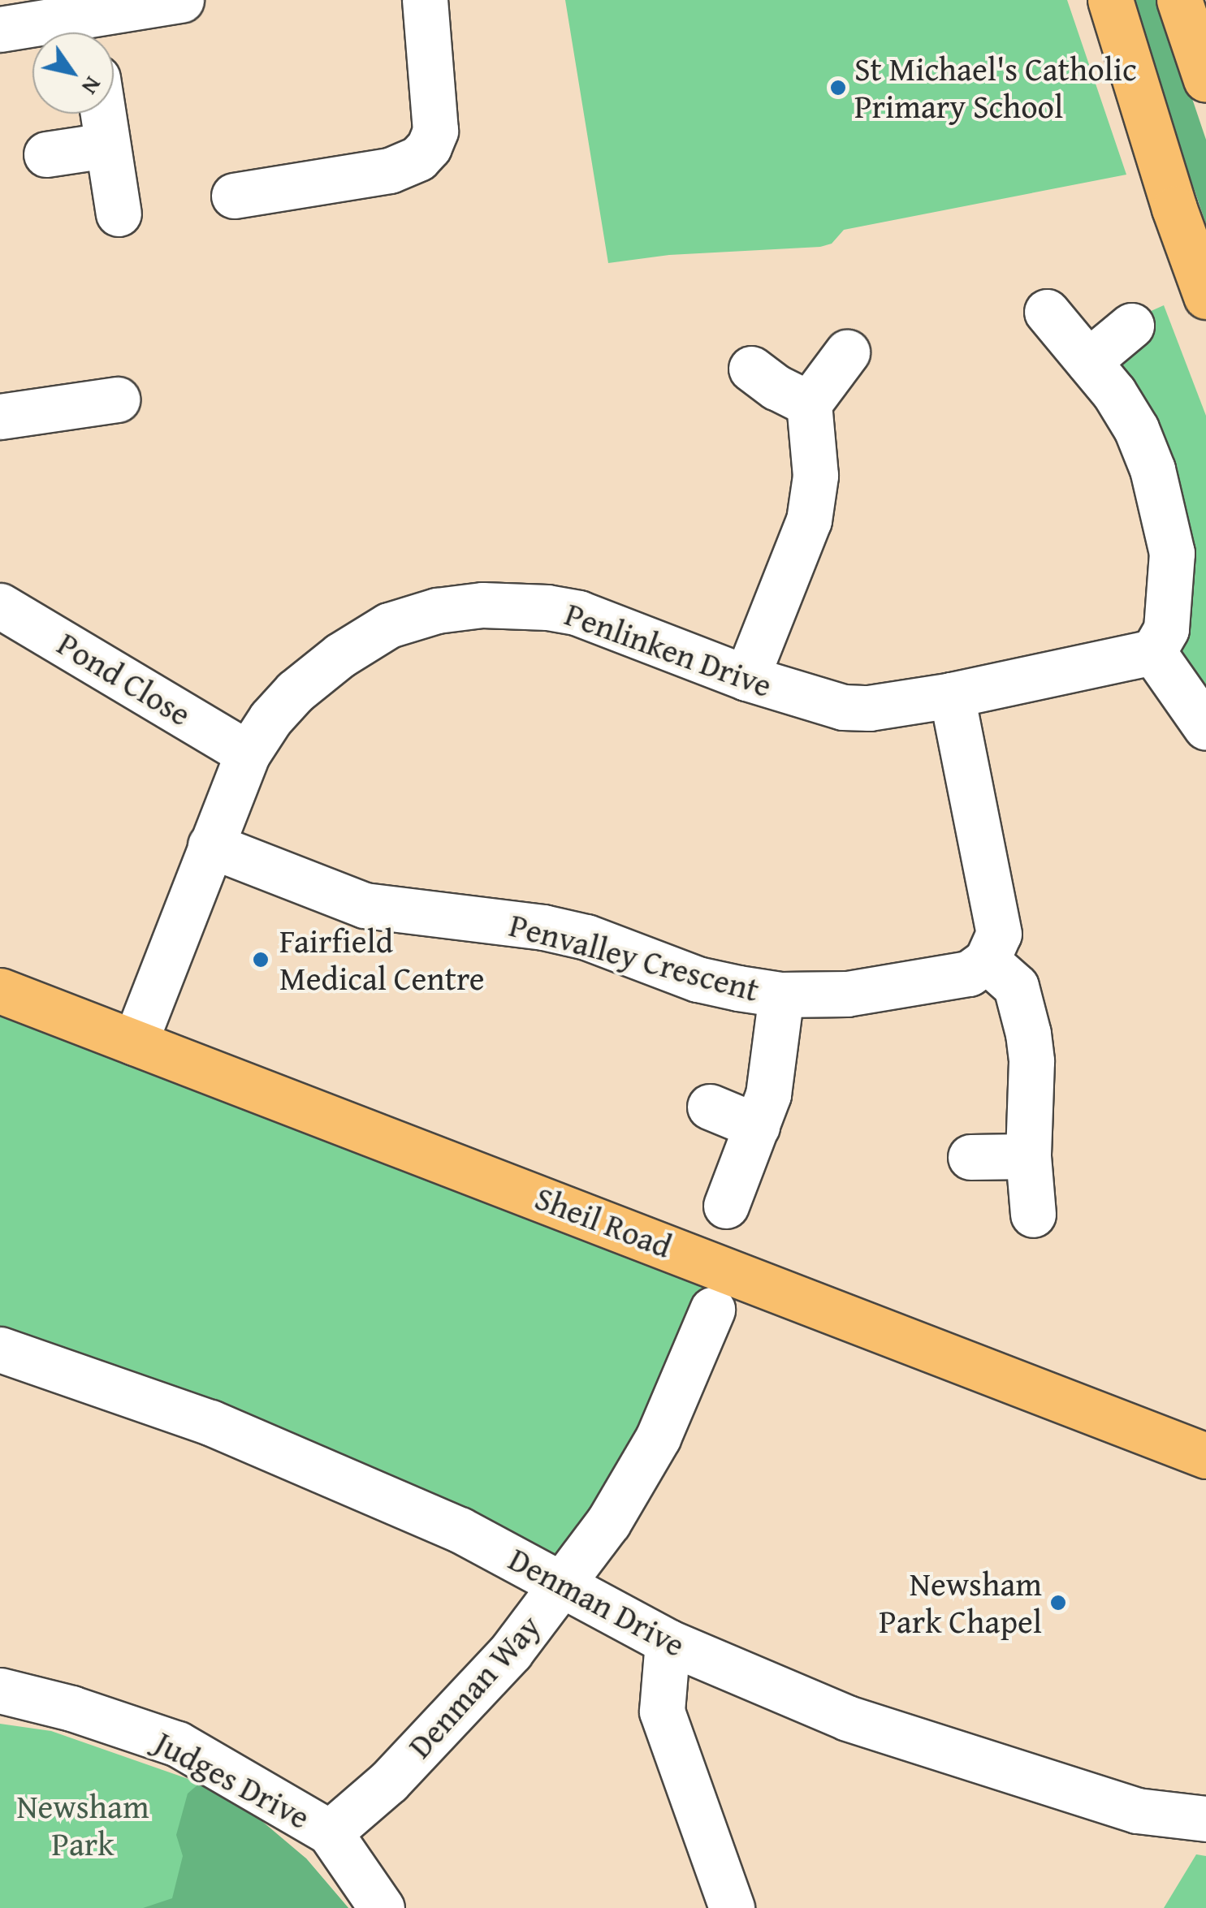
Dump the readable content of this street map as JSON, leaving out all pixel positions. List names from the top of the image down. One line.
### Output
{"streets":{"main road":["Sheil Road"],"street":["Penlinken Drive","Pond Close","Penvalley Crescent","Denman Drive","Denman Way","Judges Drive"]},"crossings":[["Penlinken Drive","Pond Close"],["Penlinken Drive","Penvalley Crescent"],["Penlinken Drive","Sheil Road"],["Denman Drive","Denman Way"],["Denman Way","Judges Drive"]],"parks":["Newsham Park"],"places":["St Michael's Catholic Primary School","Fairfield Medical Centre","Newsham Park Chapel"],"north":"bottom right"}
